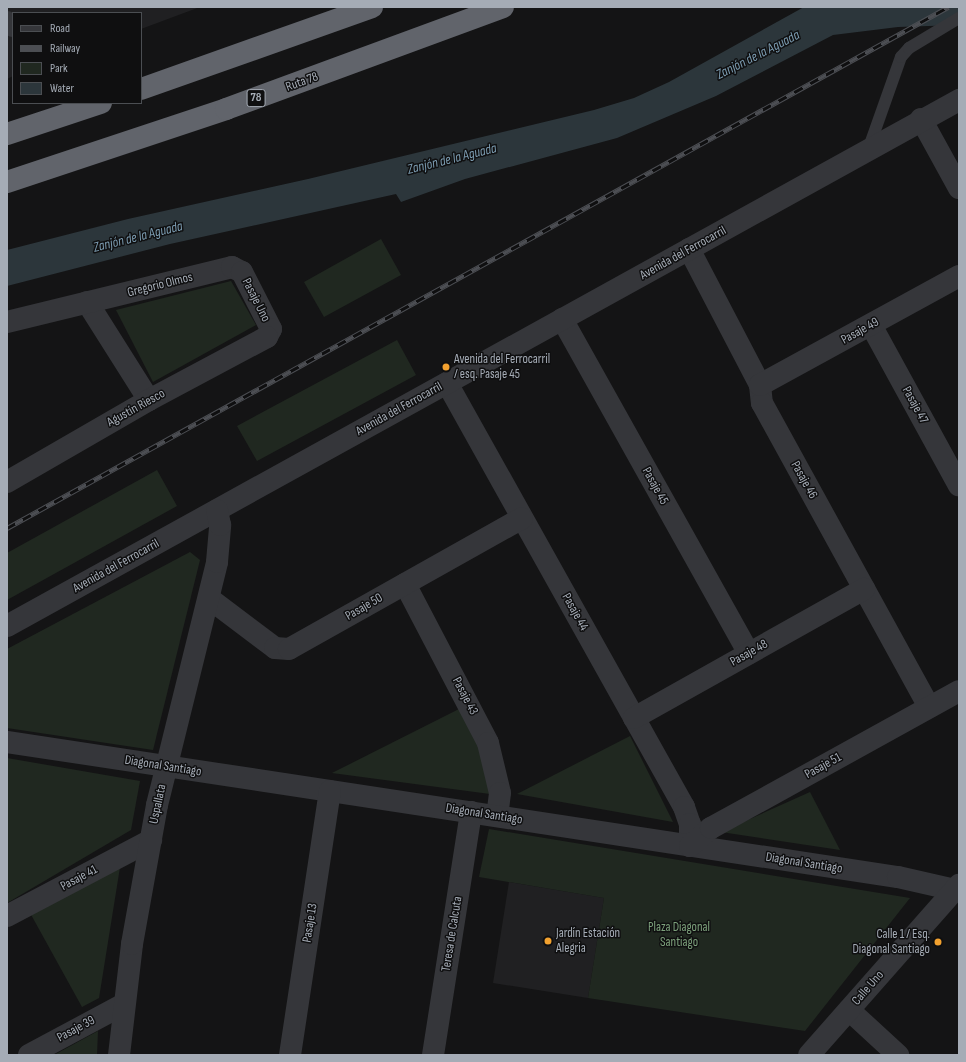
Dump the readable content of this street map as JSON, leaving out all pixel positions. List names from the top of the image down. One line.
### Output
{"streets":{"highway":["Ruta 78","78"],"street":["Avenida del Ferrocarril","Gregorio Olmos","Pasaje Uno","Pasaje 49","Pasaje 47","Agustín Riesco","Pasaje 46","Pasaje 45","Pasaje 50","Pasaje 44","Pasaje 48","Pasaje 43","Diagonal Santiago","Pasaje 51","Uspallata","Pasaje 41","Pasaje 13","Teresa de Calcuta","Calle Uno","Pasaje 39"]},"crossings":[["Avenida del Ferrocarril","Pasaje 46"],["Avenida del Ferrocarril","Pasaje 45"],["Avenida del Ferrocarril","Pasaje 44"],["Avenida del Ferrocarril","Uspallata"],["Gregorio Olmos","Pasaje Uno"],["Pasaje Uno","Agustín Riesco"],["Pasaje 49","Pasaje 47"],["Pasaje 49","Pasaje 46"],["Pasaje 46","Pasaje 48"],["Pasaje 46","Pasaje 51"],["Pasaje 45","Pasaje 48"],["Pasaje 50","Pasaje 44"],["Pasaje 50","Pasaje 43"],["Pasaje 50","Uspallata"],["Pasaje 44","Pasaje 48"],["Pasaje 44","Diagonal Santiago"],["Pasaje 44","Pasaje 51"],["Pasaje 43","Diagonal Santiago"],["Diagonal Santiago","Pasaje 51"],["Diagonal Santiago","Uspallata"],["Diagonal Santiago","Pasaje 13"],["Diagonal Santiago","Teresa de Calcuta"],["Diagonal Santiago","Calle Uno"],["Uspallata","Pasaje 41"],["Uspallata","Pasaje 39"]],"water":["Zanjón de la Aguada"],"parks":["Plaza Diagonal Santiago"],"places":["Avenida del Ferrocarril / esq. Pasaje 45","Jardín Estación Alegria","Calle 1 / Esq. Diagonal Santiago"],"legend":["Road","Railway","Park","Water"]}
